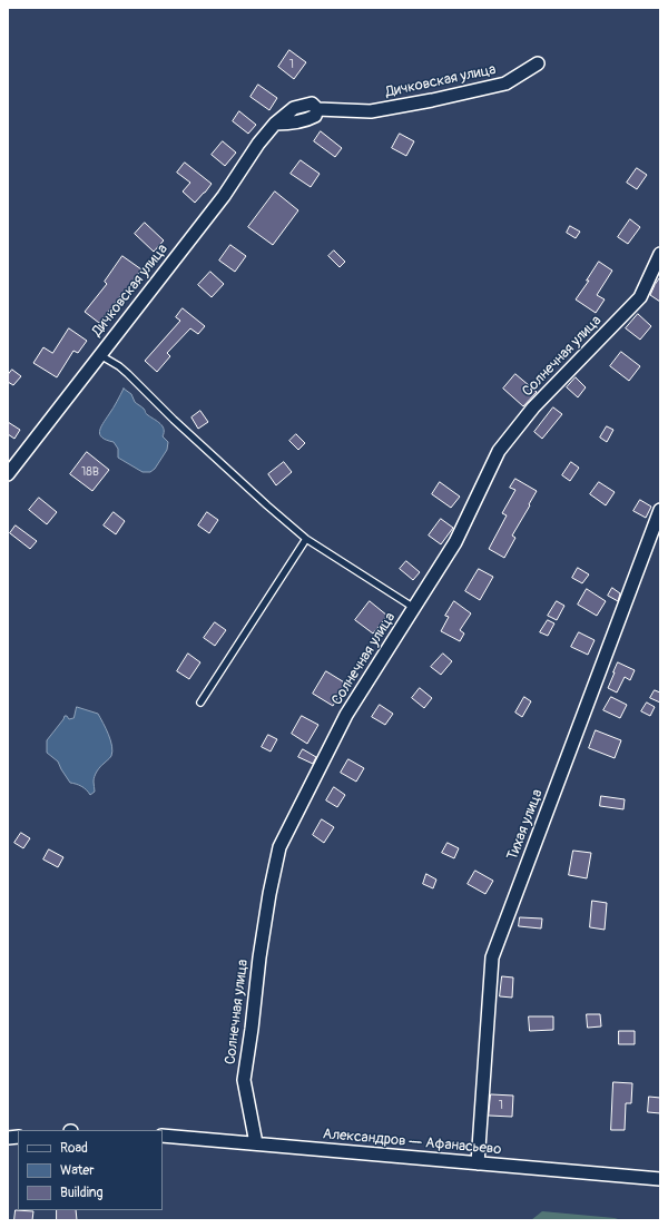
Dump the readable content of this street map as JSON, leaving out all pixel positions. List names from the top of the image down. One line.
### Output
{"streets":{"street":["Дичковская улица","Солнечная улица","Тихая улица","Александров — Афанасьево"]},"crossings":[["Солнечная улица","Александров — Афанасьево"],["Тихая улица","Александров — Афанасьево"]],"house_numbers":["1","18В","1"],"legend":["Road","Water","Building"]}
